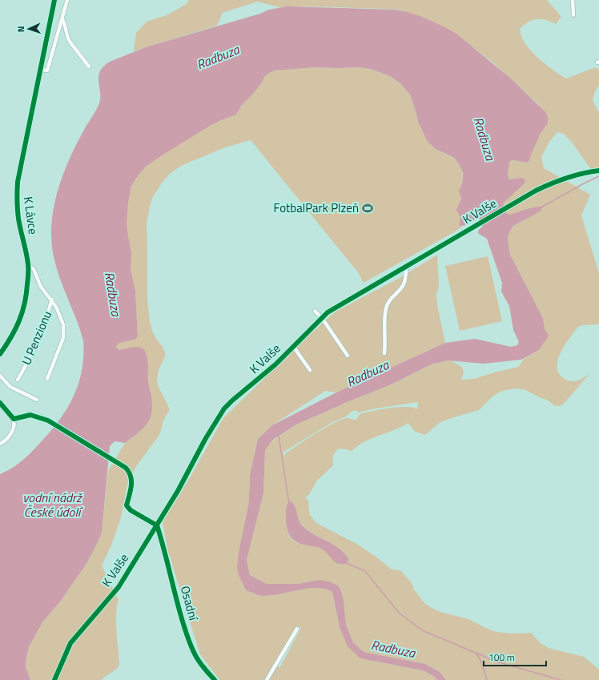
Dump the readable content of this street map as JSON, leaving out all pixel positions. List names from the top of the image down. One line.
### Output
{"streets":{"street":["K Valše","K Lávce","U Penzionu","Osadní"]},"crossings":[["K Valše","Osadní"],["K Lávce","U Penzionu"]],"water":["Radbuza","vodní nádrž České údolí"],"places":{"sports":["FotbalPark Plzeň"]},"scale_bar":"100 m","north":"left"}
